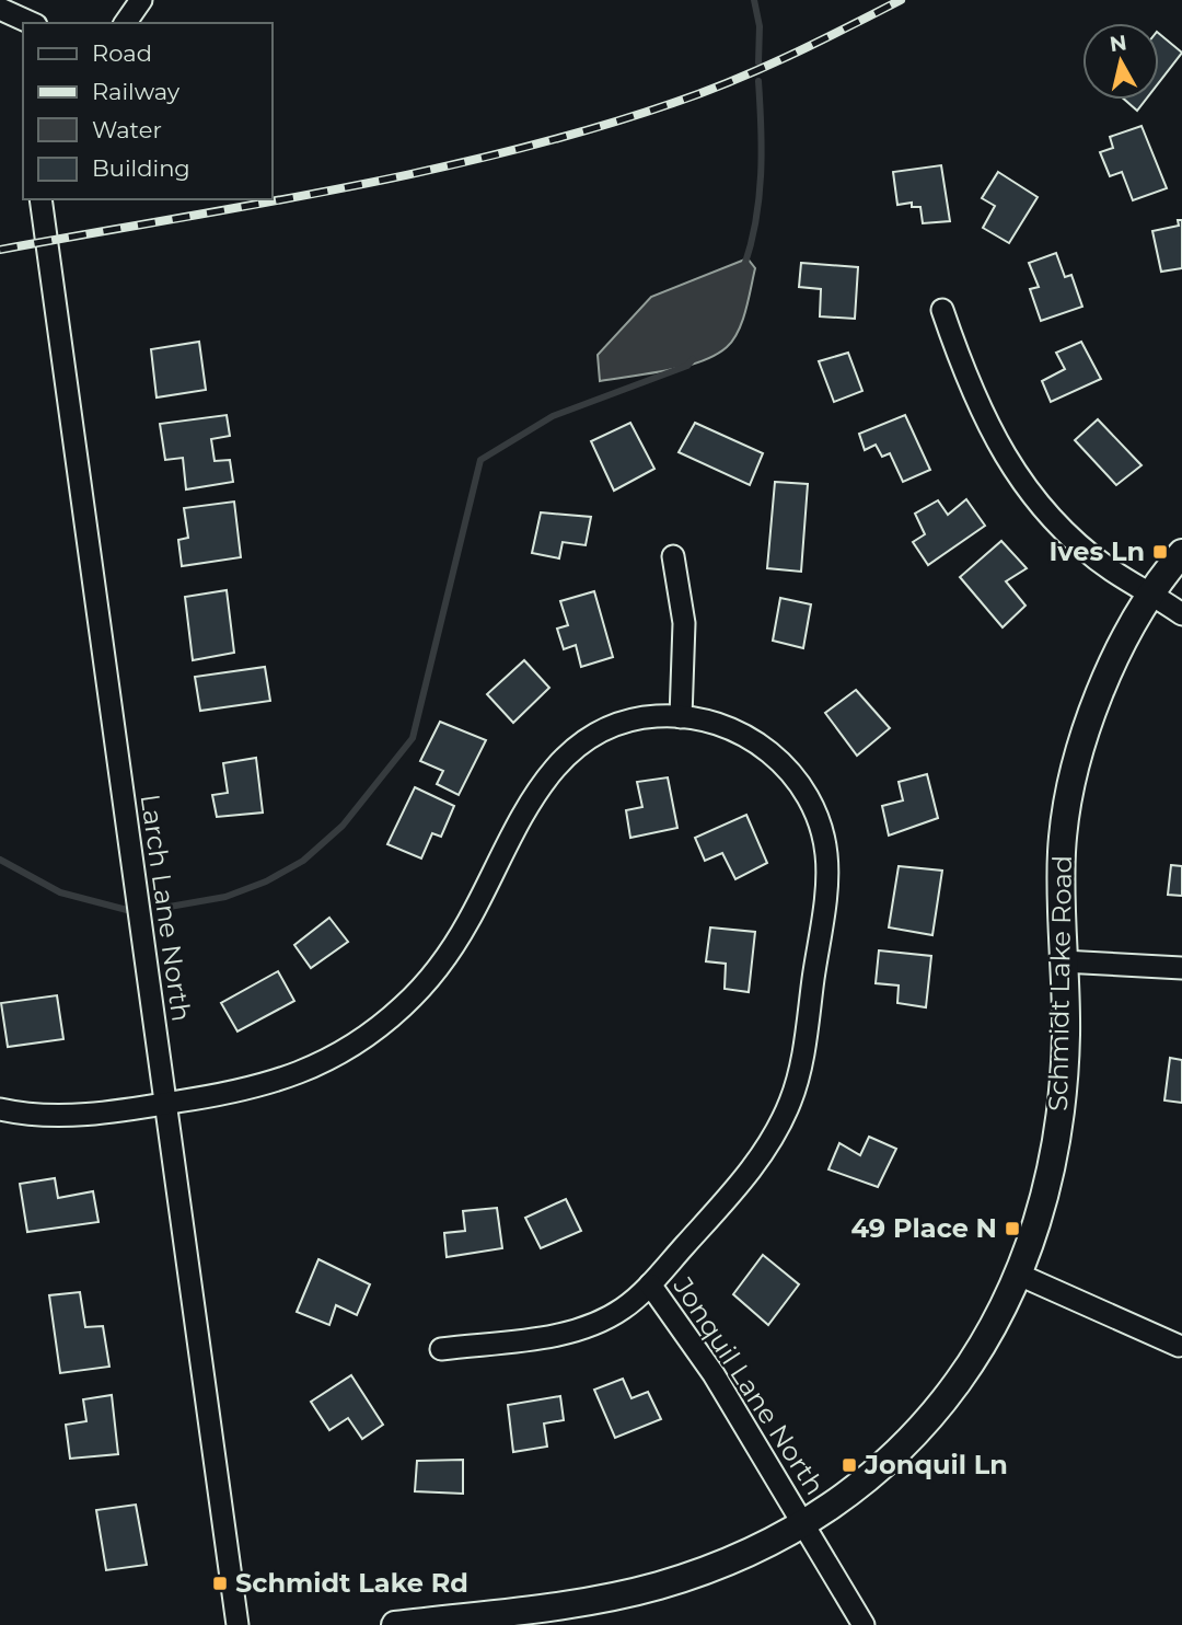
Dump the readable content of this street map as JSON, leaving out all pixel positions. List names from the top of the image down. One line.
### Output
{"streets":{"street":["Larch Lane North","Schmidt Lake Road","Jonquil Lane North"]},"crossings":[["Larch Lane North","Jonquil Lane North"],["Schmidt Lake Road","Jonquil Lane North"]],"places":{"transit":["Ives Ln","49 Place N","Jonquil Ln","Schmidt Lake Rd"]},"legend":["Road","Railway","Water","Building"],"north":"top"}
